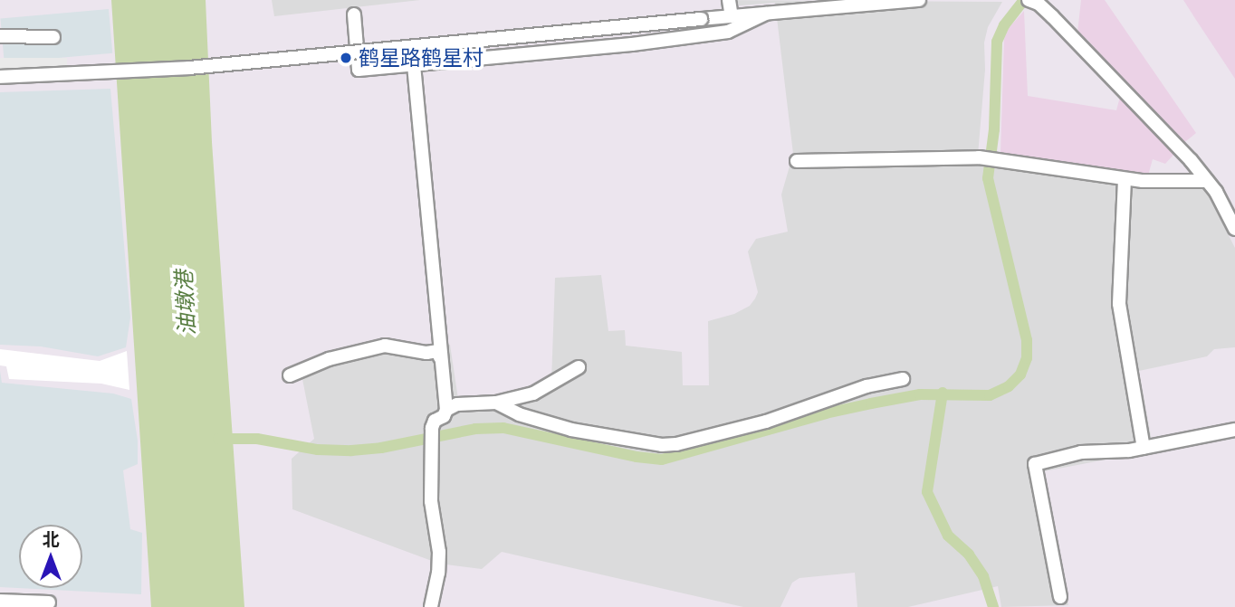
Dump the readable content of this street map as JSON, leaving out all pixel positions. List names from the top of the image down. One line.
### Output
{"water":["油墩港"],"places":["鹤星路鹤星村"],"north":"top"}
